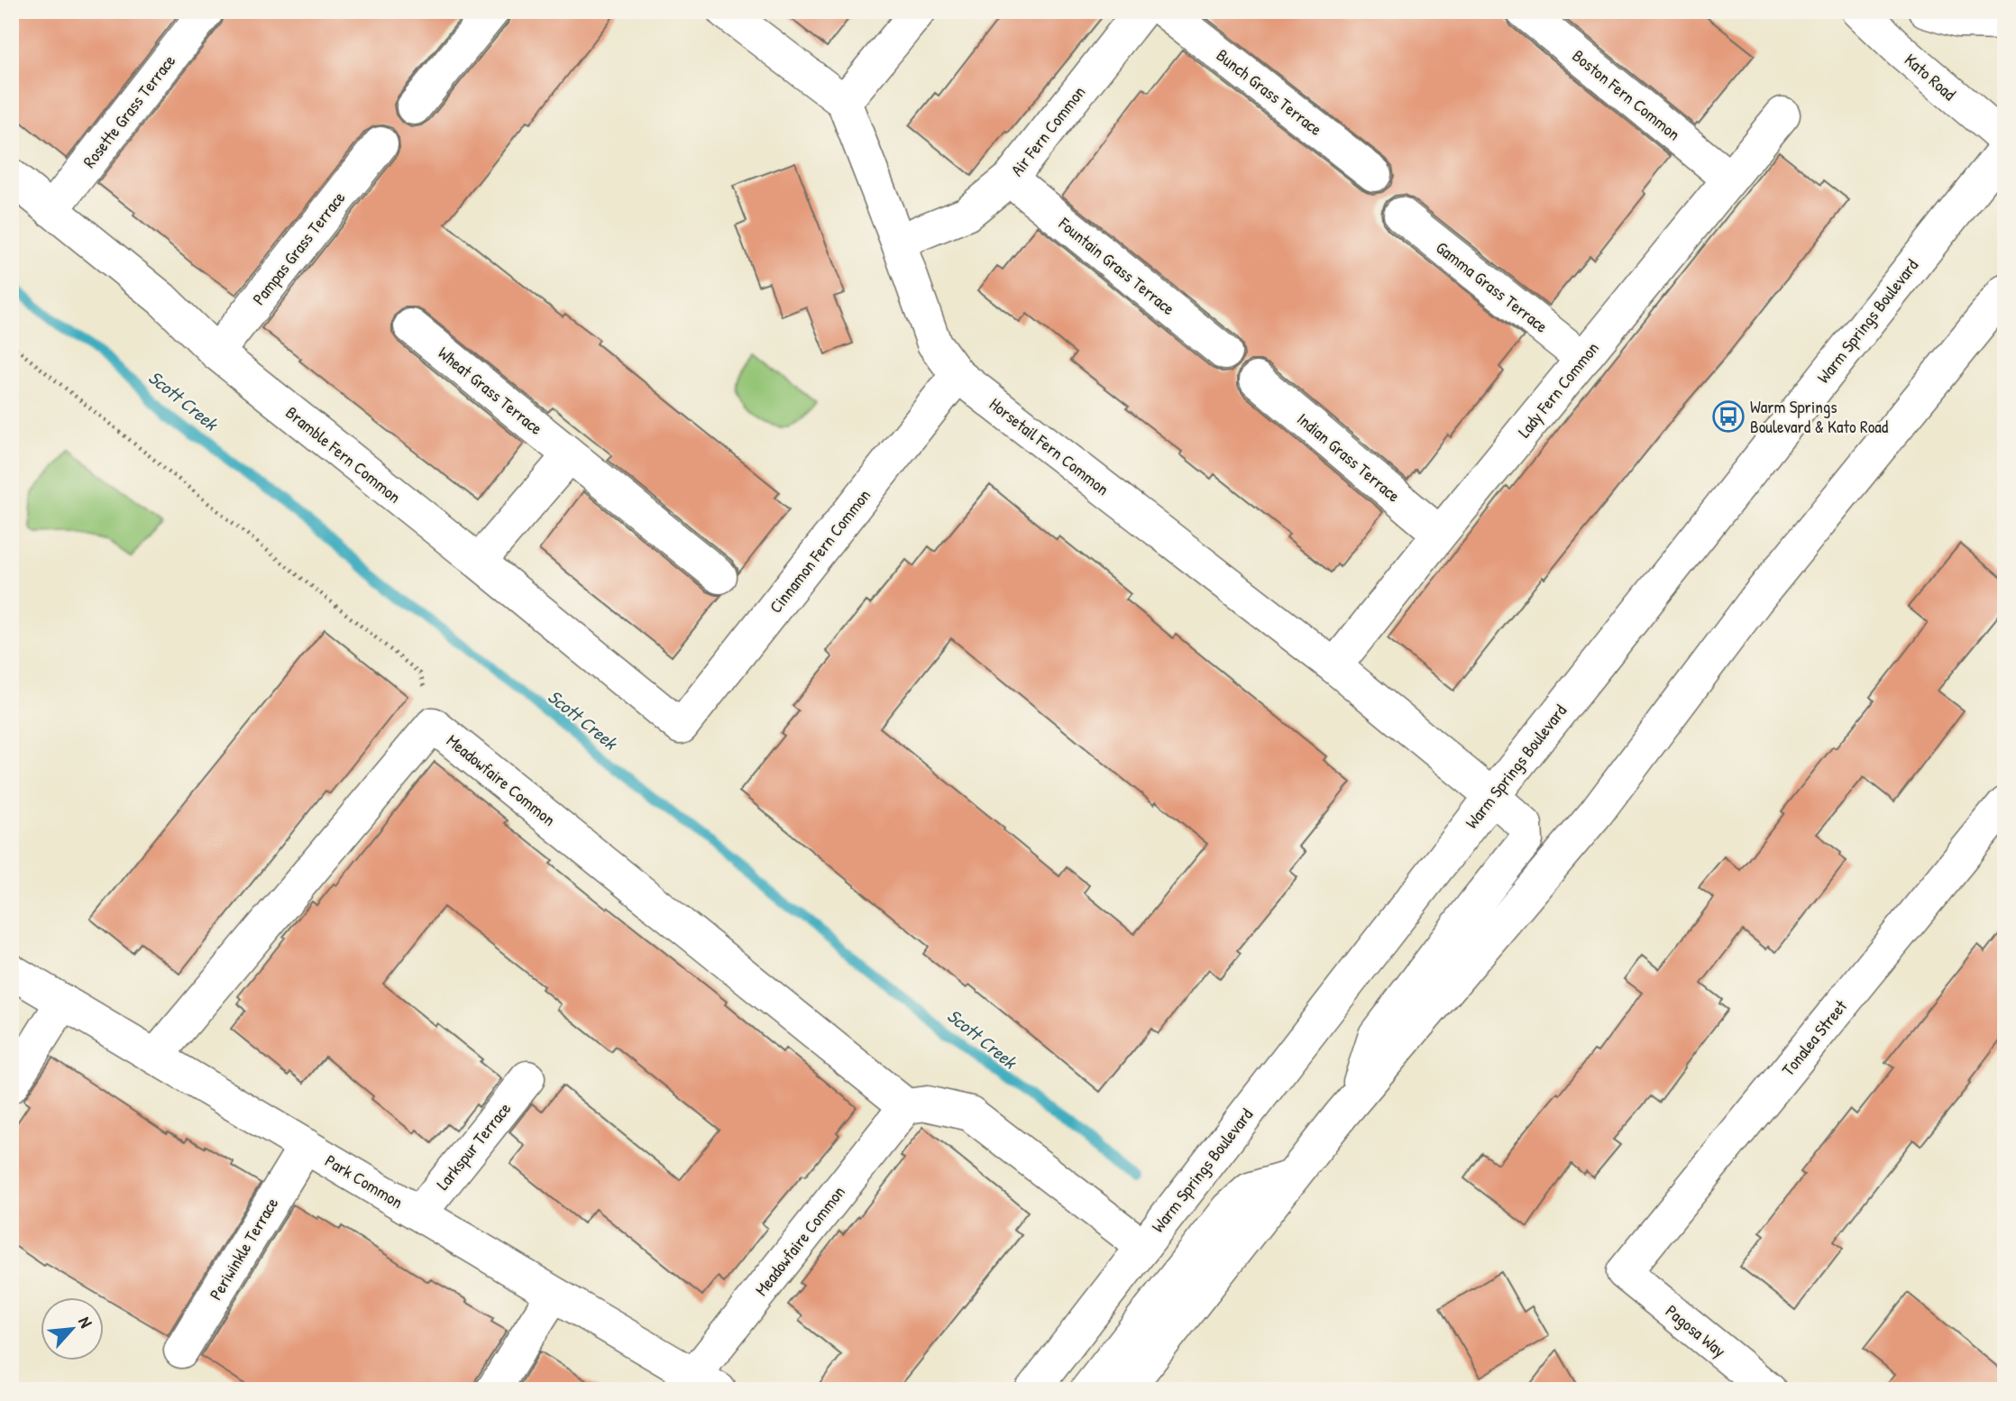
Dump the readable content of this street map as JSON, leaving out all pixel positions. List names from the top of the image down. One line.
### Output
{"streets":{"street":["Kato Road","Bunch Grass Terrace","Boston Fern Common","Rosette Grass Terrace","Air Fern Common","Pampas Grass Terrace","Fountain Grass Terrace","Gamma Grass Terrace","Warm Springs Boulevard","Lady Fern Common","Wheat Grass Terrace","Horsetail Fern Common","Bramble Fern Common","Indian Grass Terrace","Cinnamon Fern Common","Meadowfaire Common","Tonalea Street","Larkspur Terrace","Park Common","Periwinkle Terrace","Pagosa Way"]},"crossings":[["Boston Fern Common","Lady Fern Common"],["Rosette Grass Terrace","Bramble Fern Common"],["Air Fern Common","Fountain Grass Terrace"],["Air Fern Common","Horsetail Fern Common"],["Pampas Grass Terrace","Bramble Fern Common"],["Gamma Grass Terrace","Lady Fern Common"],["Warm Springs Boulevard","Horsetail Fern Common"],["Lady Fern Common","Horsetail Fern Common"],["Lady Fern Common","Indian Grass Terrace"],["Horsetail Fern Common","Cinnamon Fern Common"],["Bramble Fern Common","Cinnamon Fern Common"],["Meadowfaire Common","Park Common"],["Tonalea Street","Pagosa Way"],["Larkspur Terrace","Park Common"],["Park Common","Periwinkle Terrace"]],"water":["Scott Creek"],"places":{"bus stop":["Warm Springs Boulevard & Kato Road"]},"north":"top right"}
